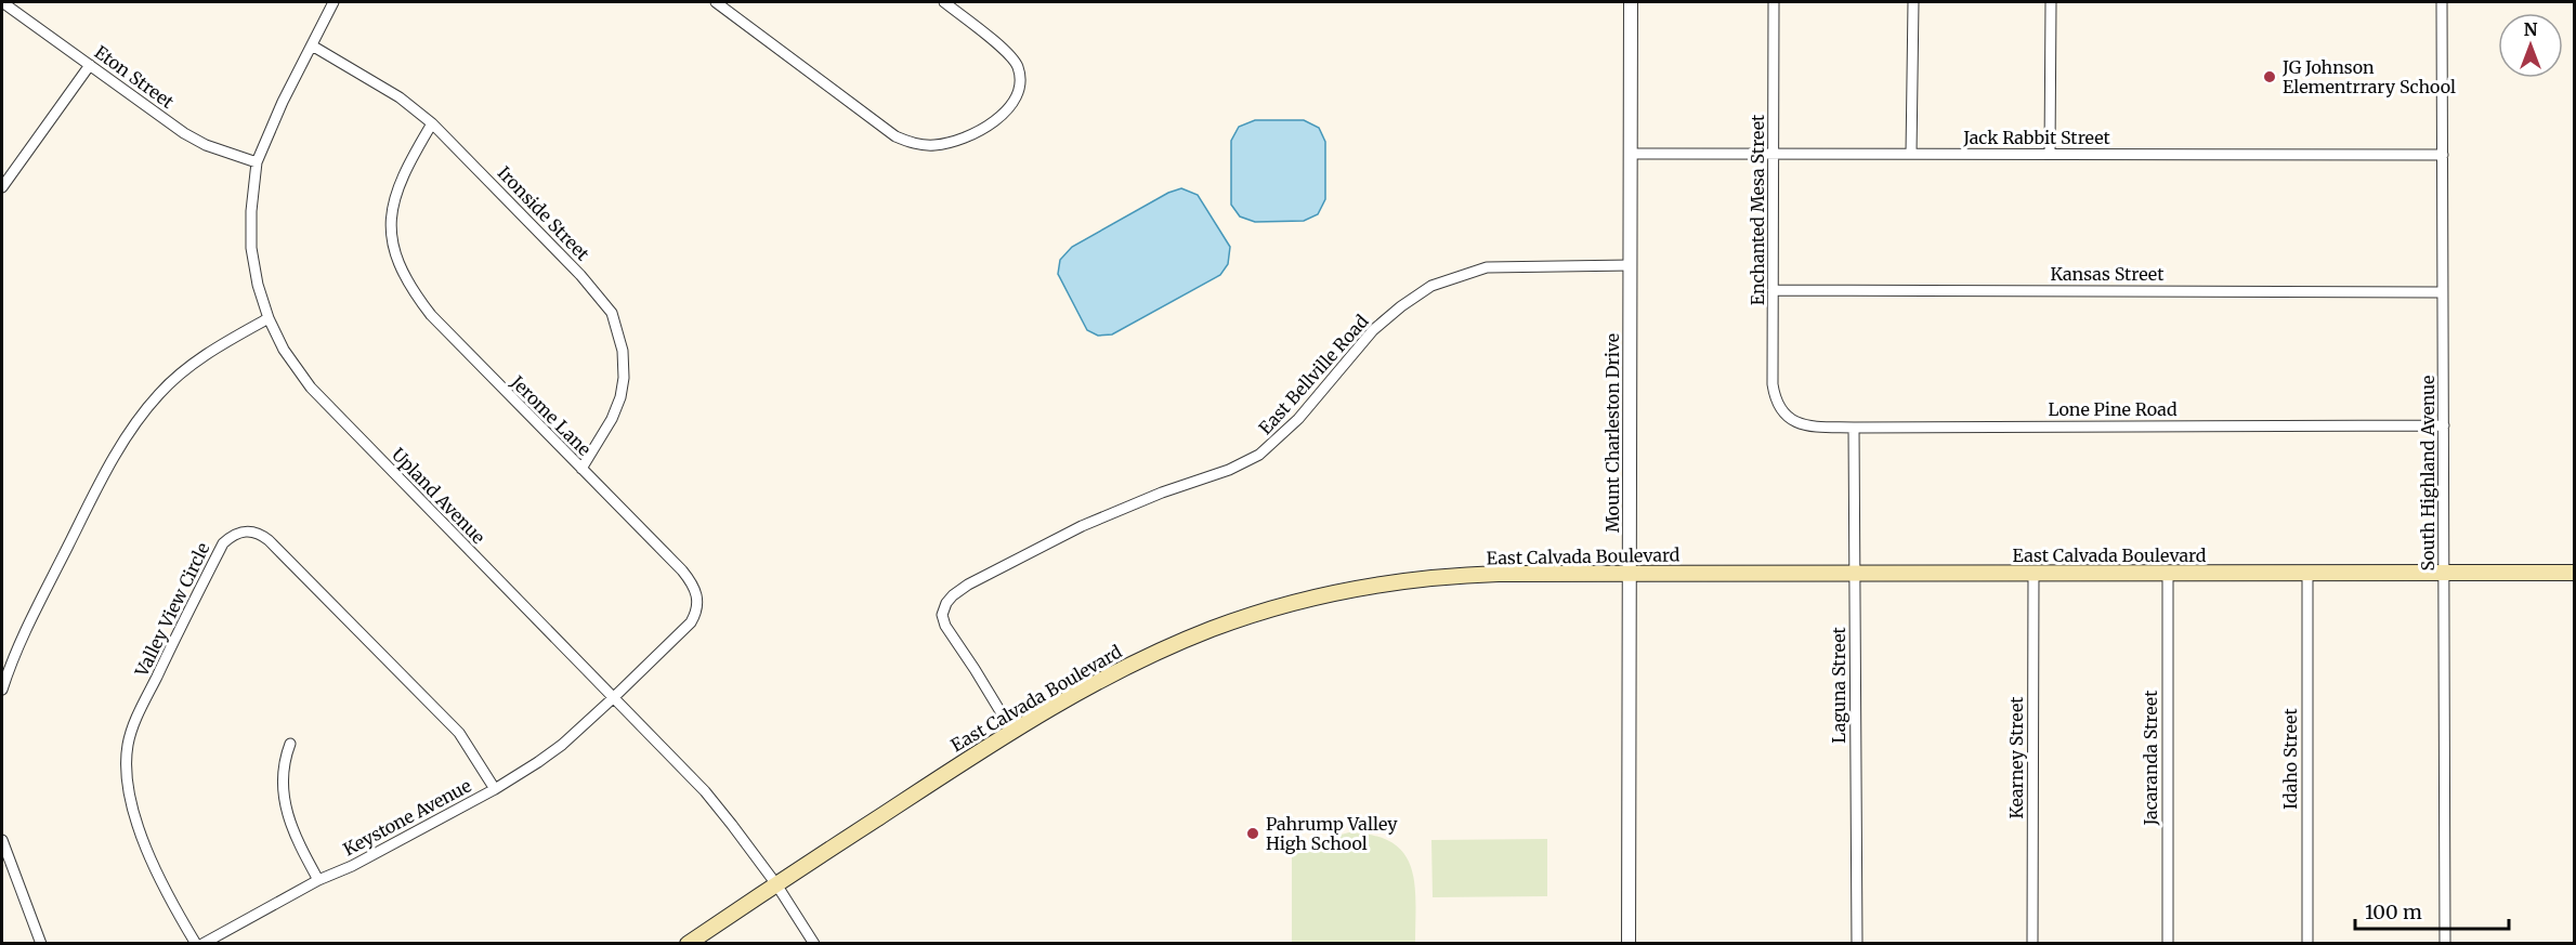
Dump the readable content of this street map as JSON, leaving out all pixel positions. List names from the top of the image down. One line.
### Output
{"streets":{"main road":["East Calvada Boulevard"],"street":["Eton Street","Jack Rabbit Street","Enchanted Mesa Street","Ironside Street","Kansas Street","East Bellville Road","Lone Pine Road","Jerome Lane","Mount Charleston Drive","South Highland Avenue","Upland Avenue","Valley View Circle","Laguna Street","Kearney Street","Jacaranda Street","Idaho Street","Keystone Avenue"]},"crossings":[["Eton Street","Upland Avenue"],["Jack Rabbit Street","Enchanted Mesa Street"],["Jack Rabbit Street","Mount Charleston Drive"],["Jack Rabbit Street","South Highland Avenue"],["Enchanted Mesa Street","Kansas Street"],["Enchanted Mesa Street","Lone Pine Road"],["Ironside Street","Jerome Lane"],["Ironside Street","Upland Avenue"],["Kansas Street","South Highland Avenue"],["East Bellville Road","Mount Charleston Drive"],["East Bellville Road","East Calvada Boulevard"],["Lone Pine Road","South Highland Avenue"],["Lone Pine Road","Laguna Street"],["Jerome Lane","Upland Avenue"],["Jerome Lane","Keystone Avenue"],["Mount Charleston Drive","East Calvada Boulevard"],["South Highland Avenue","East Calvada Boulevard"],["Upland Avenue","East Calvada Boulevard"],["Upland Avenue","Keystone Avenue"],["East Calvada Boulevard","Laguna Street"],["East Calvada Boulevard","Kearney Street"],["East Calvada Boulevard","Jacaranda Street"],["East Calvada Boulevard","Idaho Street"],["Valley View Circle","Keystone Avenue"]],"places":["JG Johnson Elementrrary School","Pahrump Valley High School"],"scale_bar":"100 m","north":"top"}
